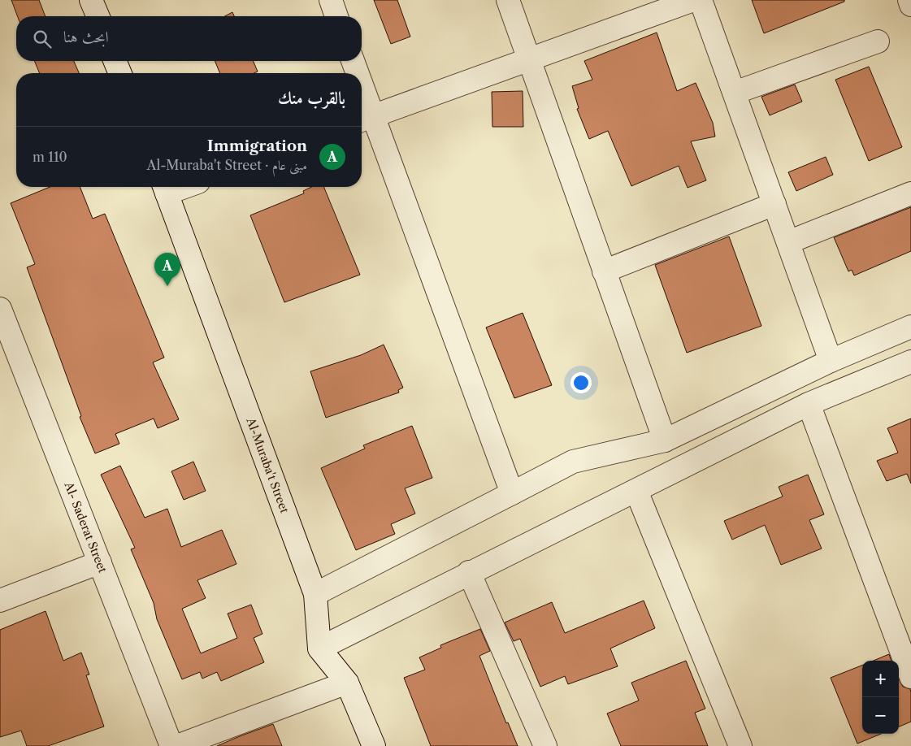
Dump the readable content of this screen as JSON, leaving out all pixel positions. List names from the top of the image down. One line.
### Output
{"streets":{"street":["Al-Muraba't Street","Al- Saderat Street"]},"page":{"search":"ابحث هنا","heading":"بالقرب منك","list":[{"mark":"A","name":"Immigration","note":"مبنى عام · Al-Muraba't Street","value":"110 m"}],"pins":"A","map_buttons":["+","−"]}}
